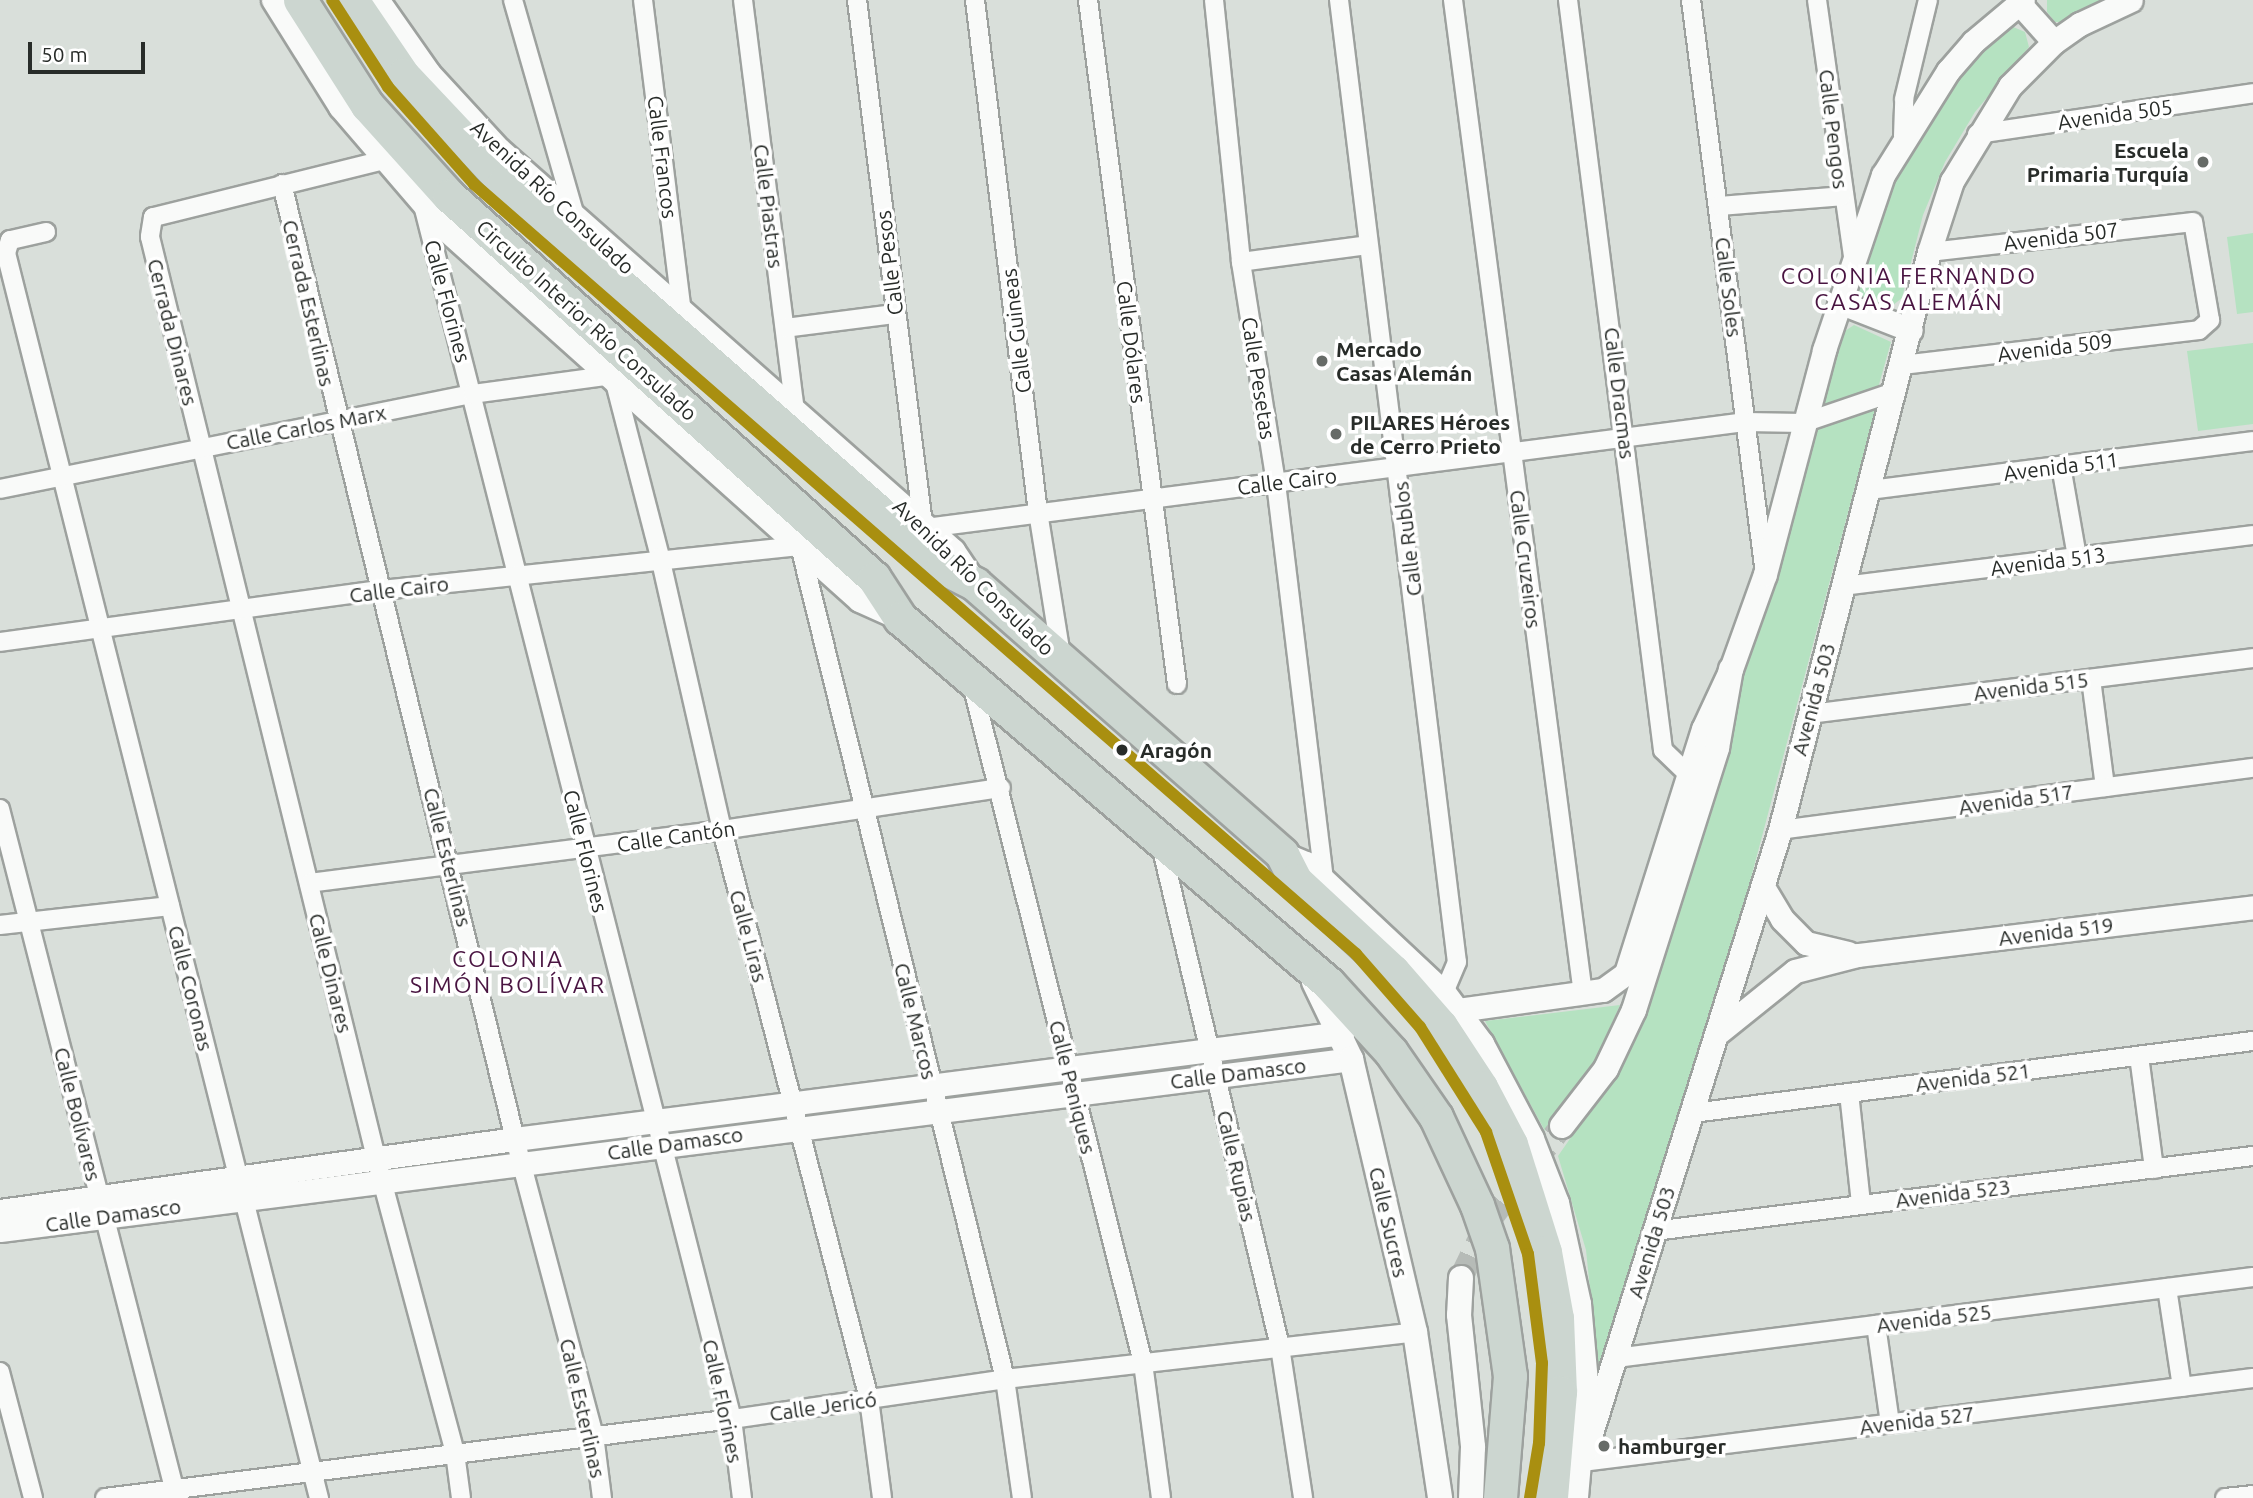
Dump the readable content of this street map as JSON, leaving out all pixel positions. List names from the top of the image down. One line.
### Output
{"streets":{"highway":["Avenida Río Consulado","Circuito Interior Río Consulado"],"main road":["Calle Sucres"],"street":["Avenida 505","Calle Pengos","Calle Francos","Calle Piastras","Avenida 507","Calle Pesos","Calle Soles","Calle Florines","Cerrada Esterlinas","Calle Guineas","Cerrada Dinares","Calle Dólares","Avenida 509","Calle Pesetas","Calle Dracmas","Calle Carlos Marx","Avenida 511","Calle Cairo","Calle Rublos","Calle Cruzeiros","Avenida 513","Avenida 515","Avenida 503","Avenida 517","Calle Cantón","Calle Esterlinas","Avenida 519","Calle Liras","Calle Dinares","Calle Coronas","Calle Marcos","Calle Damasco","Avenida 521","Calle Peniques","Calle Bolívares","Calle Rupias","Avenida 523","Avenida 525","Calle Jericó","Avenida 527"]},"crossings":[["Avenida 505","Avenida 503"],["Calle Francos","Avenida Río Consulado"],["Avenida Río Consulado","Calle Piastras"],["Avenida Río Consulado","Calle Pesos"],["Avenida Río Consulado","Calle Guineas"],["Avenida Río Consulado","Calle Pesetas"],["Avenida Río Consulado","Calle Cairo"],["Avenida Río Consulado","Calle Rublos"],["Avenida Río Consulado","Avenida 503"],["Avenida Río Consulado","Avenida 527"],["Avenida 507","Avenida 509"],["Avenida 507","Avenida 503"],["Calle Pesos","Calle Cairo"],["Calle Soles","Calle Cairo"],["Calle Florines","Calle Carlos Marx"],["Calle Florines","Calle Cairo"],["Calle Florines","Calle Cantón"],["Calle Florines","Calle Damasco"],["Calle Florines","Calle Jericó"],["Cerrada Esterlinas","Cerrada Dinares"],["Cerrada Esterlinas","Calle Carlos Marx"],["Cerrada Esterlinas","Calle Esterlinas"],["Calle Guineas","Calle Cairo"],["Cerrada Dinares","Calle Carlos Marx"],["Cerrada Dinares","Calle Dinares"],["Calle Dólares","Calle Cairo"],["Avenida 509","Avenida 503"],["Calle Pesetas","Calle Cairo"],["Calle Dracmas","Calle Cairo"],["Calle Carlos Marx","Calle Esterlinas"],["Calle Carlos Marx","Calle Liras"],["Calle Carlos Marx","Calle Dinares"],["Calle Carlos Marx","Calle Coronas"],["Avenida 511","Avenida 503"],["Calle Cairo","Calle Rublos"],["Calle Cairo","Calle Cruzeiros"],["Calle Cairo","Avenida 503"],["Calle Cairo","Calle Esterlinas"],["Calle Cairo","Calle Liras"],["Calle Cairo","Calle Dinares"],["Calle Cairo","Calle Coronas"],["Calle Cairo","Calle Marcos"],["Avenida 513","Avenida 503"],["Avenida 515","Avenida 503"],["Avenida 503","Avenida 517"],["Avenida 503","Avenida 519"],["Avenida 503","Avenida 521"],["Avenida 503","Avenida 523"],["Avenida 503","Avenida 525"],["Avenida 503","Avenida 527"],["Calle Cantón","Calle Esterlinas"],["Calle Cantón","Calle Liras"],["Calle Cantón","Calle Dinares"],["Calle Cantón","Calle Marcos"],["Calle Cantón","Calle Peniques"],["Calle Esterlinas","Calle Damasco"],["Calle Esterlinas","Calle Jericó"],["Calle Liras","Calle Damasco"],["Calle Liras","Calle Jericó"],["Calle Dinares","Calle Damasco"],["Calle Dinares","Calle Jericó"],["Calle Coronas","Calle Damasco"],["Calle Coronas","Calle Jericó"],["Calle Marcos","Calle Damasco"],["Calle Marcos","Calle Jericó"],["Calle Damasco","Calle Peniques"],["Calle Damasco","Calle Bolívares"],["Calle Damasco","Calle Rupias"],["Calle Damasco","Calle Sucres"],["Calle Peniques","Calle Jericó"],["Calle Bolívares","Calle Jericó"],["Calle Rupias","Calle Jericó"],["Calle Sucres","Calle Jericó"]],"districts":["COLONIA FERNANDO CASAS ALEMÁN","COLONIA SIMÓN BOLÍVAR"],"places":["Escuela Primaria Turquía","Mercado Casas Alemán","PILARES Héroes de Cerro Prieto","Aragón","hamburger"],"scale_bar":"50 m"}
